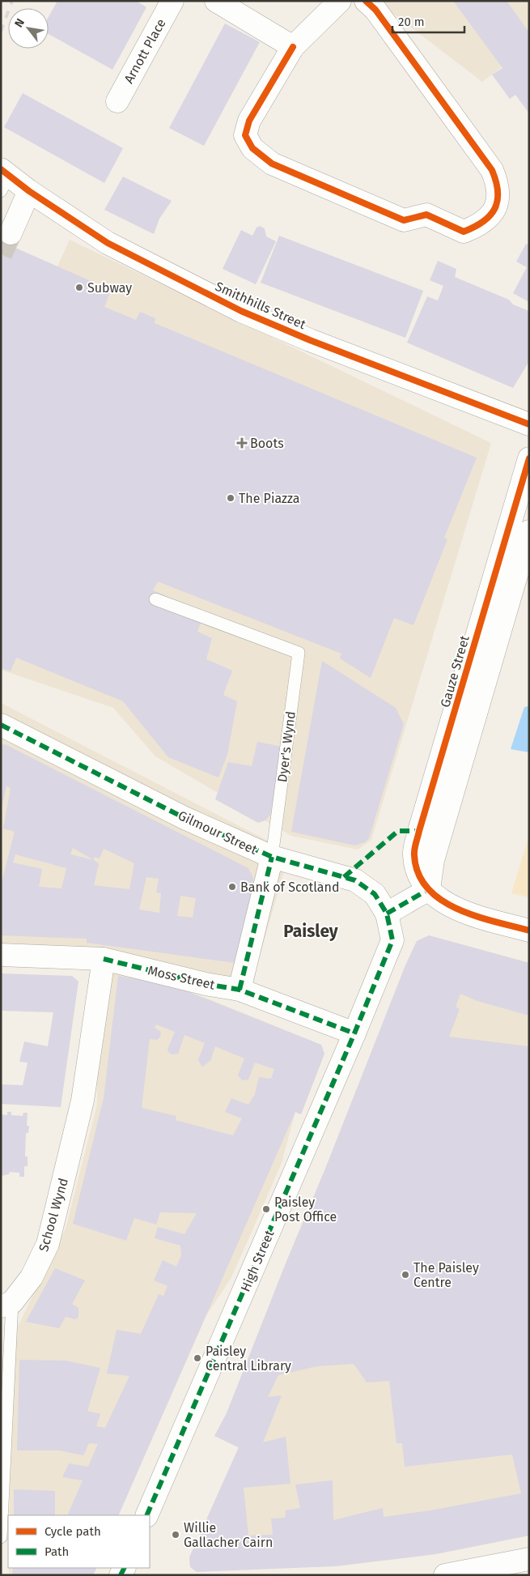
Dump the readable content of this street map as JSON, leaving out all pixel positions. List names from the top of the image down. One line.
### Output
{"streets":{"street":["Arnott Place","Smithhills Street","Gauze Street","Dyer's Wynd","Gilmour Street","Moss Street","School Wynd","High Street"]},"crossings":[["Dyer's Wynd","Gilmour Street"],["Dyer's Wynd","Moss Street"],["Gilmour Street","High Street"],["Moss Street","School Wynd"],["Moss Street","High Street"]],"districts":["Paisley"],"places":{"other":["Subway","The Piazza","Bank of Scotland","Paisley Post Office","The Paisley Centre","Paisley Central Library","Willie Gallacher Cairn"],"health":["Boots"]},"legend":["Cycle path","Path"],"scale_bar":"20 m","north":"top left"}
